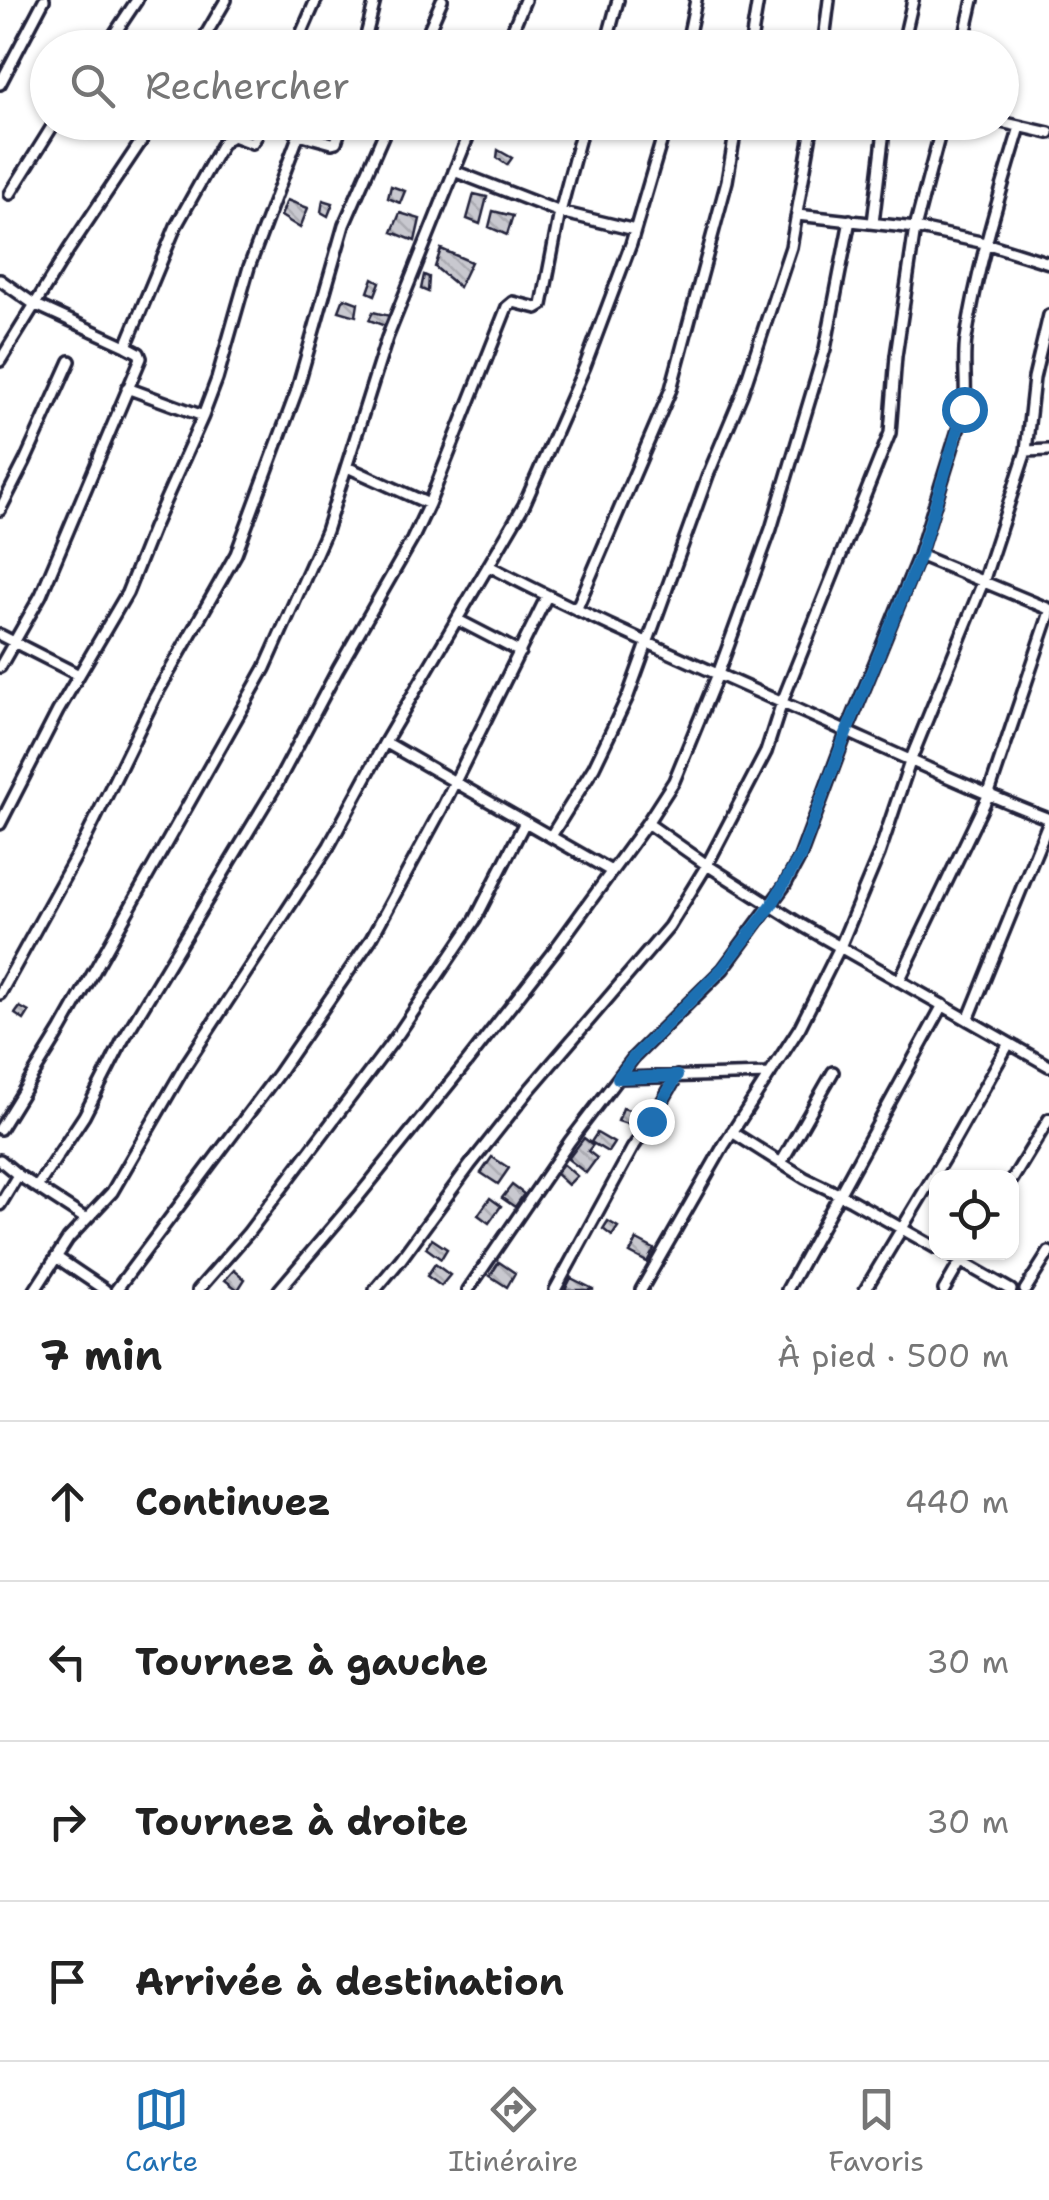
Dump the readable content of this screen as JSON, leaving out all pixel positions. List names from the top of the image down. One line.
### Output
{"page":{"search":"Rechercher","heading":["7 min","À pied · 500 m"],"list":[["Continuez","440 m"],["Tournez à gauche","30 m"],["Tournez à droite","30 m"],"Arrivée à destination"],"nav":["Carte","Itinéraire","Favoris"]}}
